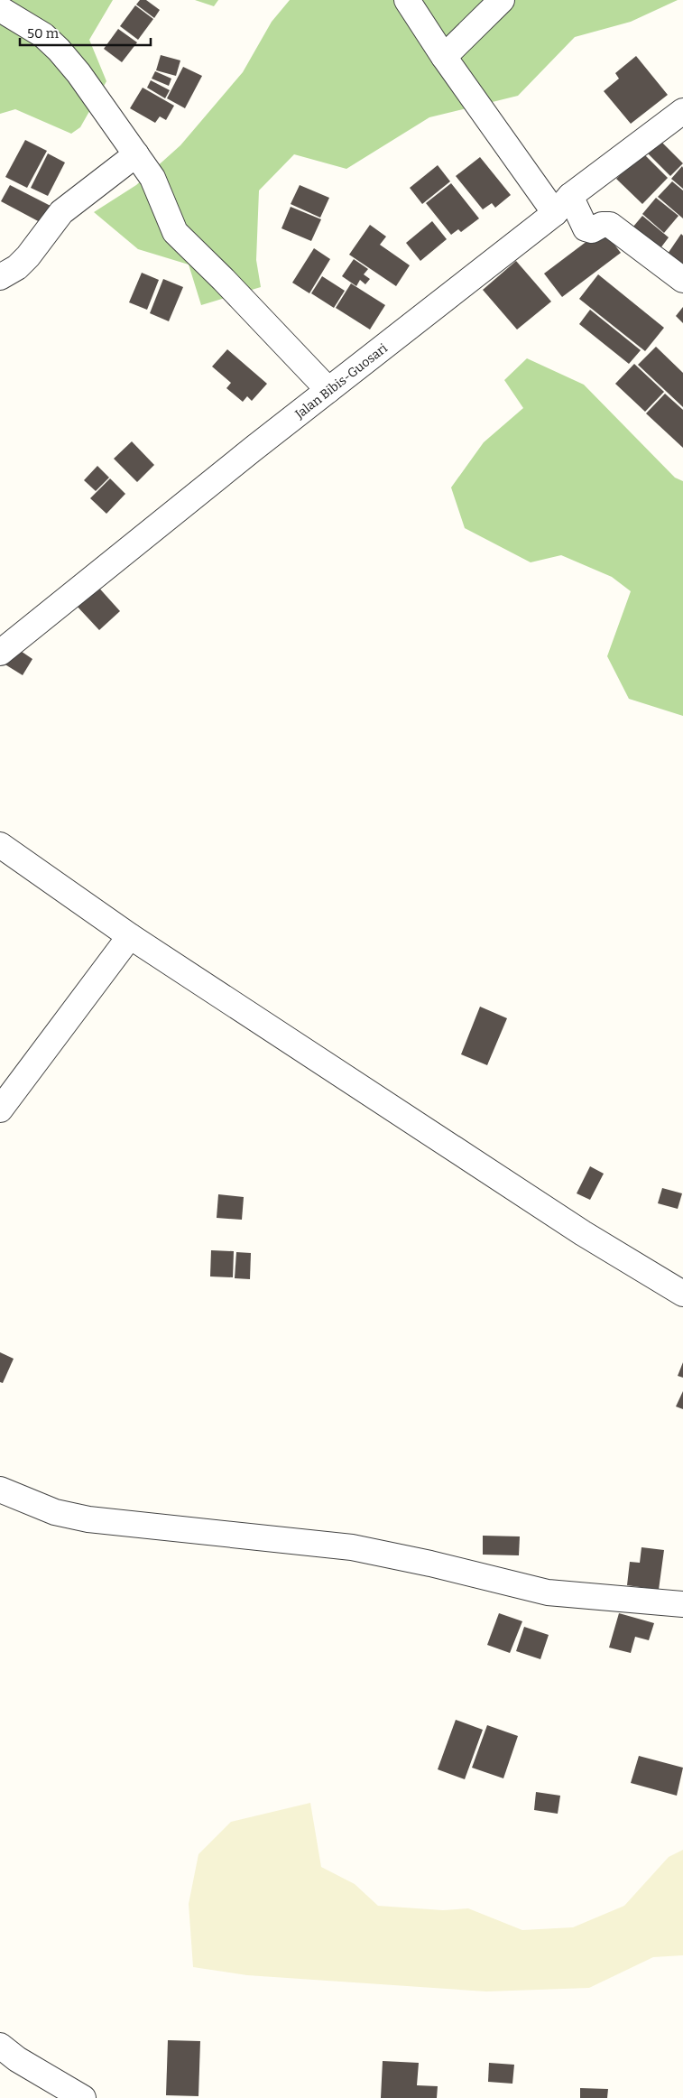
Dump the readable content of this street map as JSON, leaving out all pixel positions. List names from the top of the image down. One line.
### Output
{"streets":{"street":["Jalan Bibis-Guosari"]},"scale_bar":"50 m"}
